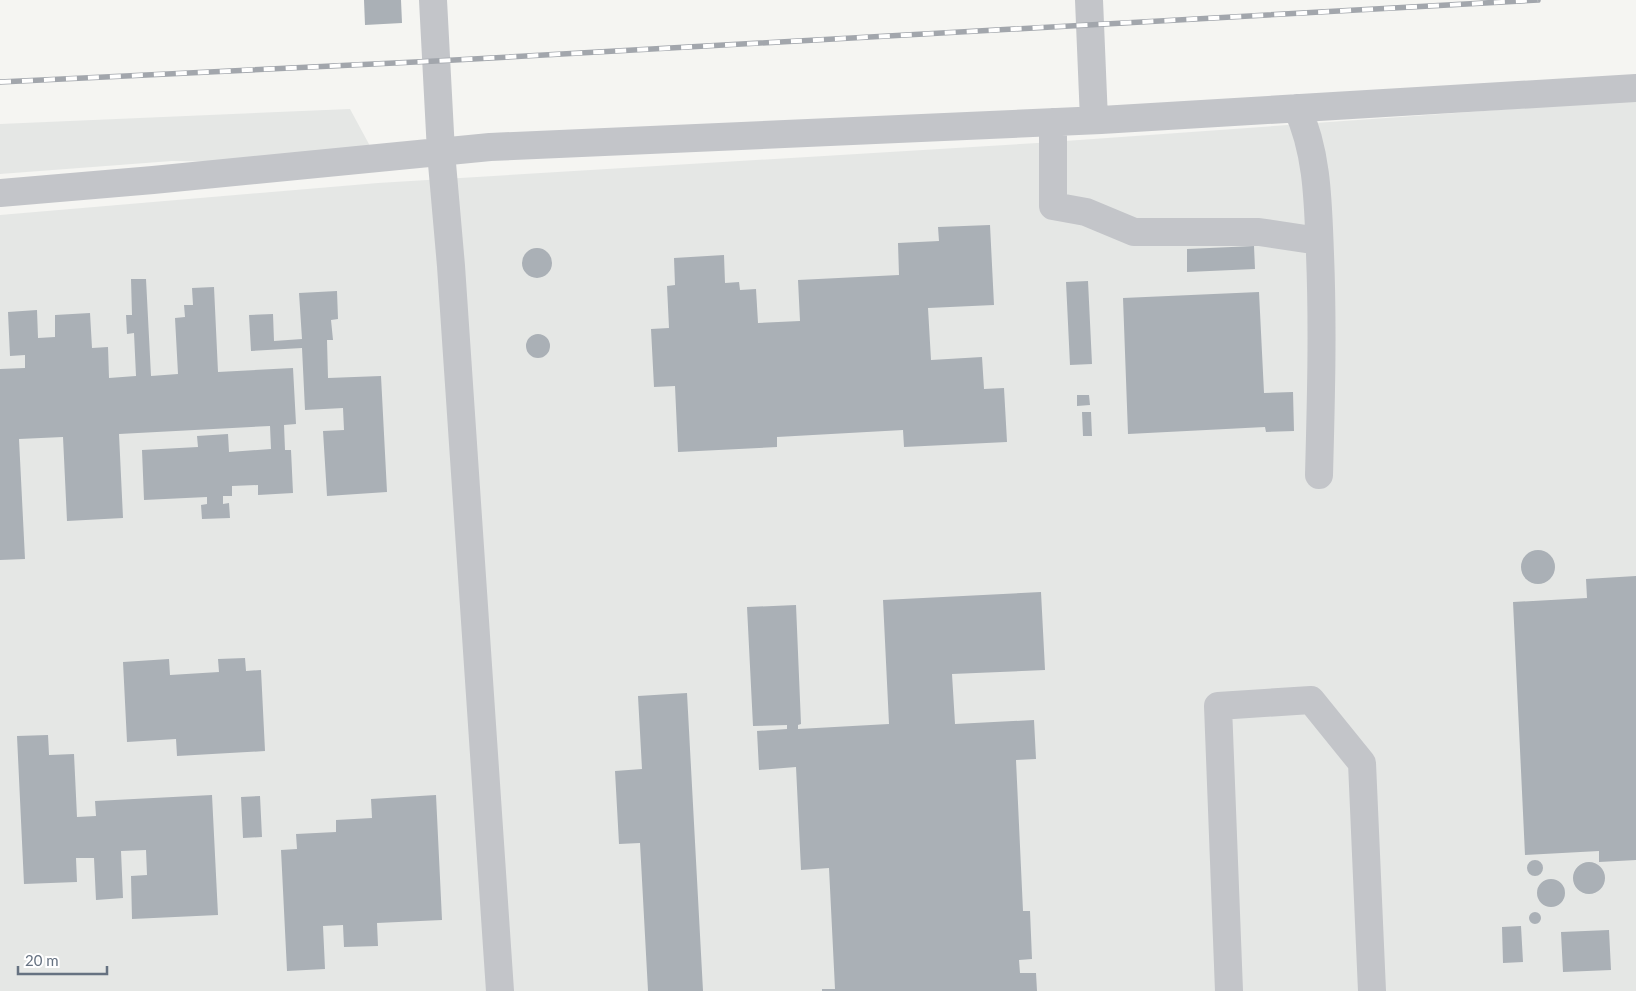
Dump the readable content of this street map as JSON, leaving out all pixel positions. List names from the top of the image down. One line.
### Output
{"scale_bar":"20 m"}
